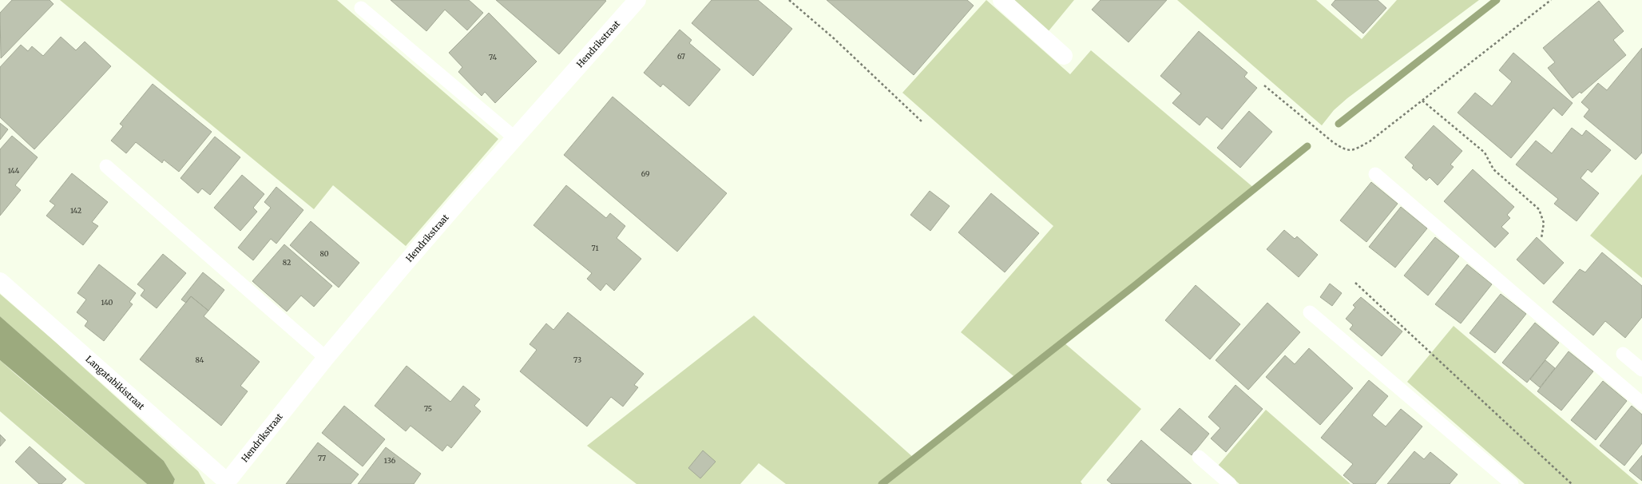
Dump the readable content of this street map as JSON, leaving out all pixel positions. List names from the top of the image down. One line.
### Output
{"streets":{"street":["Hendrikstraat","Langatabikistraat"]},"crossings":[["Hendrikstraat","Langatabikistraat"]],"house_numbers":["67","74","144","69","142","71","80","82","140","84","73","75","77","136"]}
